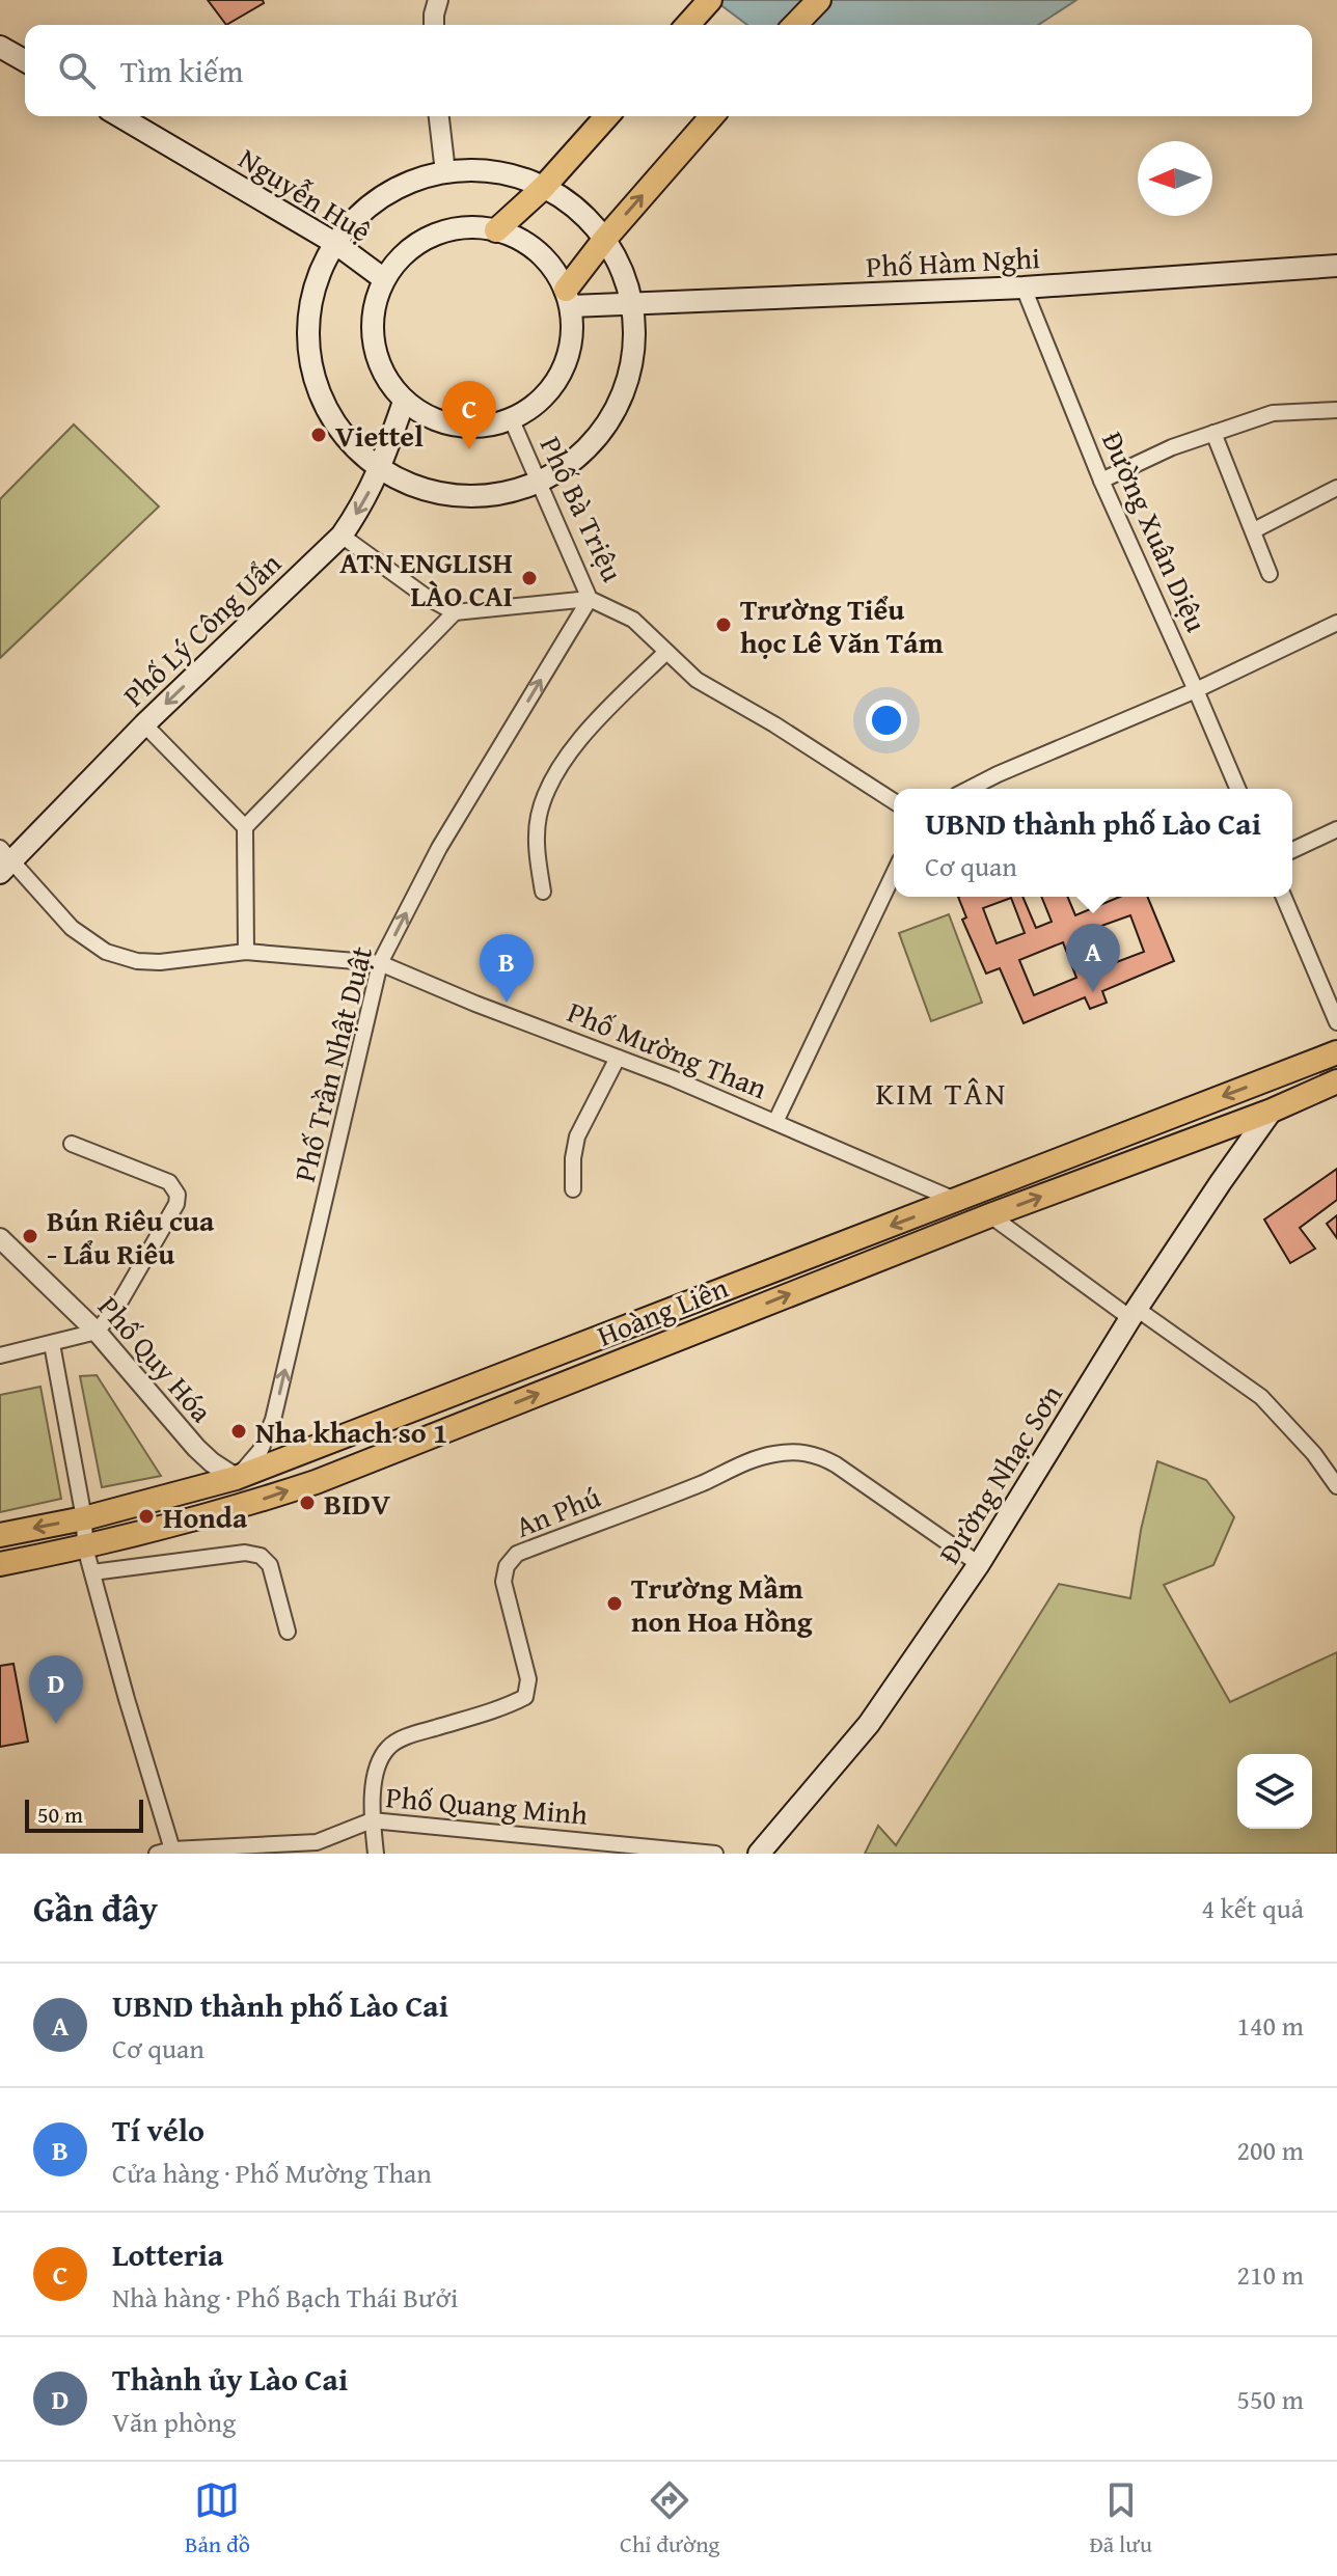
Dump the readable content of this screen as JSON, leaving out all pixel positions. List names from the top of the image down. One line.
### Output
{"streets":{"main road":["Nguyễn Huệ","Phố Hàm Nghi","Phố Lý Công Uẩn","Hoàng Liên","Đường Nhạc Sơn"],"street":["Phố Bà Triệu","Đường Xuân Diệu","Phố Mường Than","Phố Trần Nhật Duật","Phố Quy Hóa","An Phú","Phố Quang Minh"]},"crossings":[["Nguyễn Huệ","Phố Hàm Nghi"],["Nguyễn Huệ","Phố Bà Triệu"],["Nguyễn Huệ","Phố Lý Công Uẩn"],["Phố Hàm Nghi","Phố Bà Triệu"],["Phố Hàm Nghi","Đường Xuân Diệu"],["Phố Hàm Nghi","Phố Lý Công Uẩn"],["Phố Bà Triệu","Phố Lý Công Uẩn"],["Phố Bà Triệu","Phố Trần Nhật Duật"],["Phố Lý Công Uẩn","Phố Mường Than"],["Phố Mường Than","Phố Trần Nhật Duật"],["Phố Mường Than","Hoàng Liên"],["Phố Trần Nhật Duật","Hoàng Liên"],["Phố Trần Nhật Duật","Phố Quy Hóa"],["Hoàng Liên","Phố Quy Hóa"],["Hoàng Liên","Đường Nhạc Sơn"],["Đường Nhạc Sơn","An Phú"],["An Phú","Phố Quang Minh"]],"one_way":["Phố Lý Công Uẩn"],"districts":["KIM TÂN"],"places":["Viettel","ATN ENGLISH LÀO CAI","Trường Tiểu học Lê Văn Tám","Bún Riêu cua - Lẩu Riêu","Nha khach so 1","BIDV","Honda","Trường Mầm non Hoa Hồng"],"scale_bar":"50 m","north":"left","page":{"search":"Tìm kiếm","pins":["C","A","B","D"],"popup":["UBND thành phố Lào Cai","Cơ quan"],"scale":"50 m","heading":["Gần đây","4 kết quả"],"list":[{"mark":"A","name":"UBND thành phố Lào Cai","note":"Cơ quan","value":"140 m"},{"mark":"B","name":"Tí vélo","note":"Cửa hàng · Phố Mường Than","value":"200 m"},{"mark":"C","name":"Lotteria","note":"Nhà hàng · Phố Bạch Thái Bưởi","value":"210 m"},{"mark":"D","name":"Thành ủy Lào Cai","note":"Văn phòng","value":"550 m"}],"nav":["Bản đồ","Chỉ đường","Đã lưu"]}}
